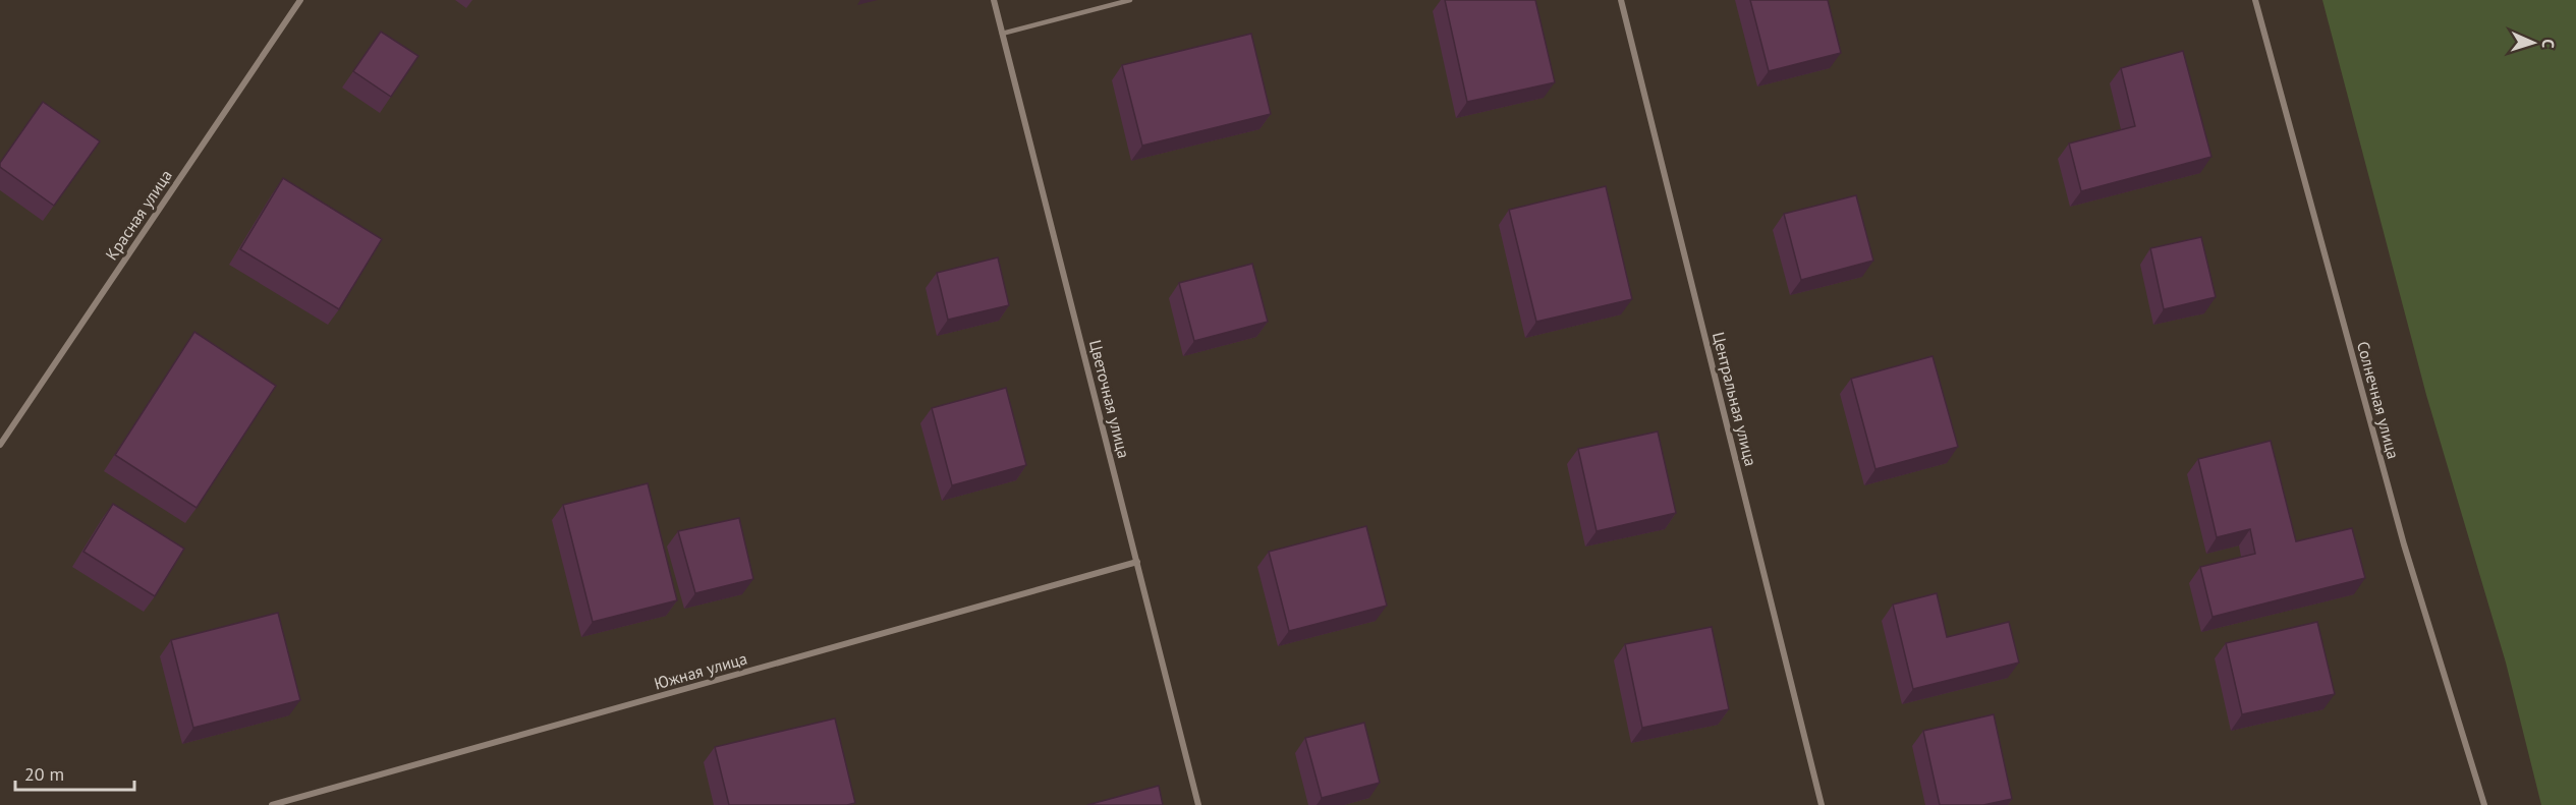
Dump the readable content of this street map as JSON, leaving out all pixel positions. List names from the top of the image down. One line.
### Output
{"streets":{"street":["Красная улица","Цветочная улица","Центральная улица","Солнечная улица","Южная улица"]},"crossings":[["Цветочная улица","Южная улица"]],"scale_bar":"20 m","north":"right"}
